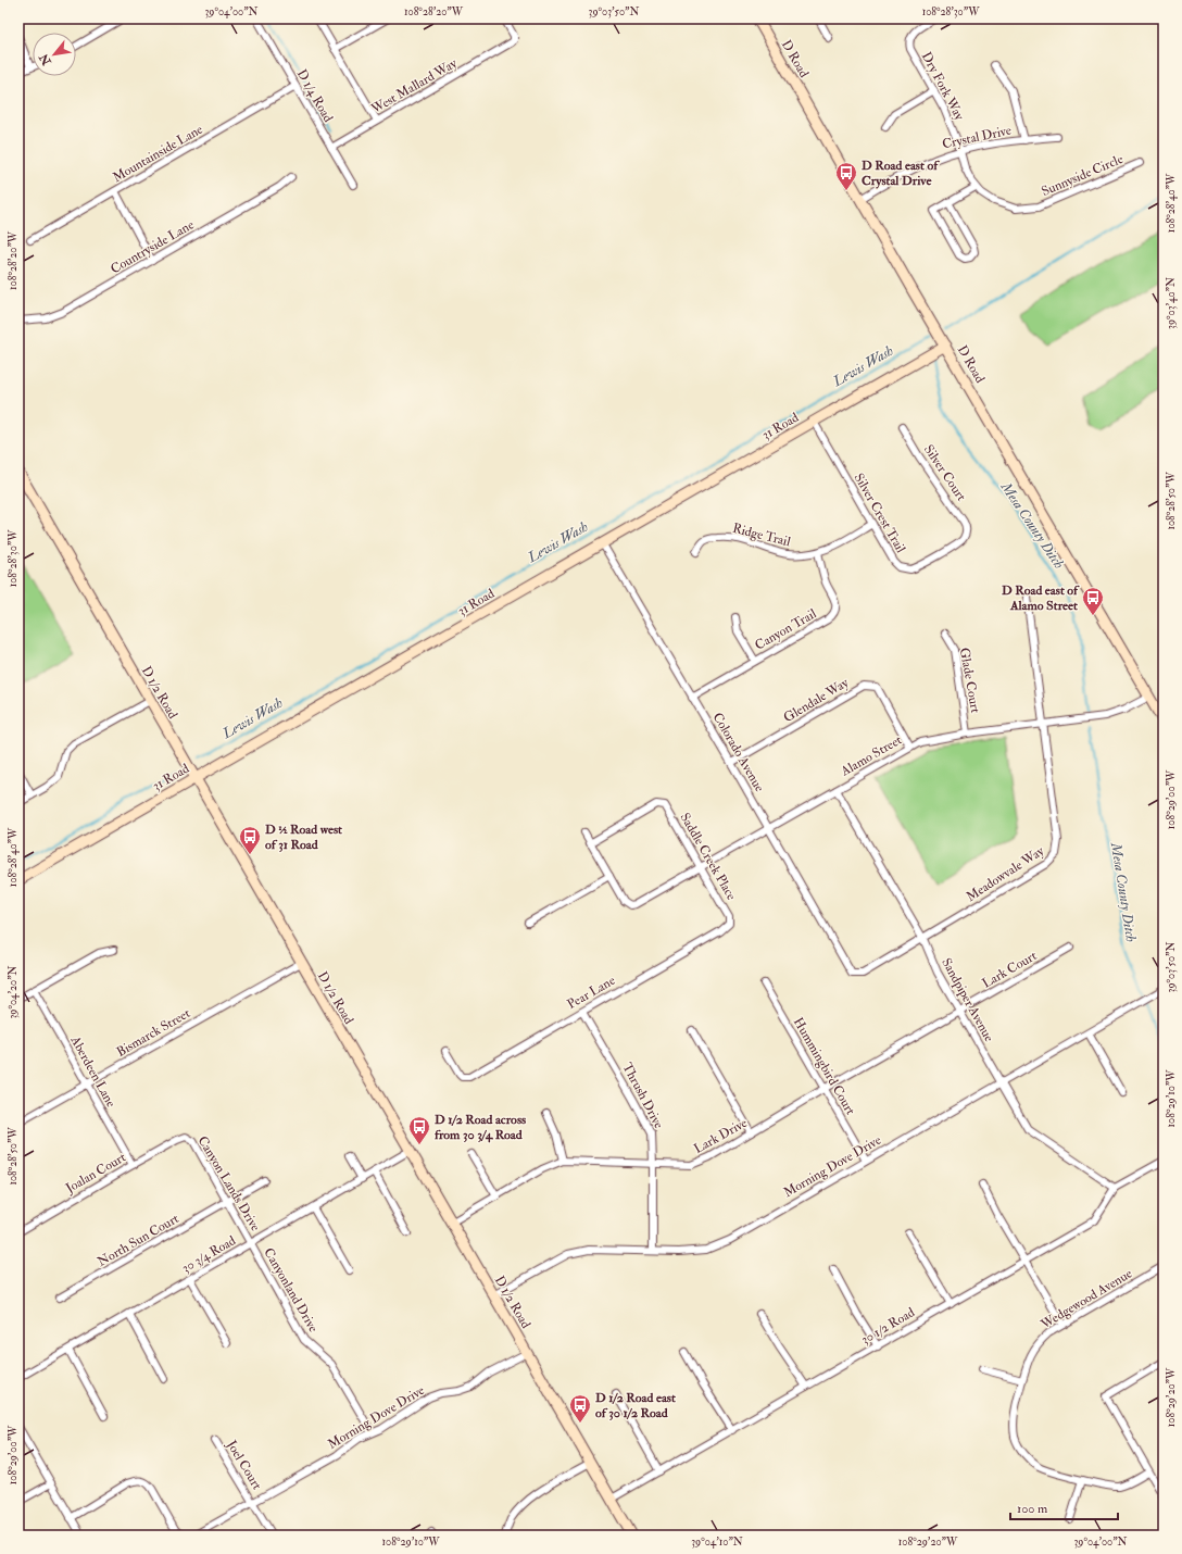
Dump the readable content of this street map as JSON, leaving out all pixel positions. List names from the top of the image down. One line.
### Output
{"streets":{"street":["D Road","West Mallard Way","Dry Fork Way","D 1/4 Road","Crystal Drive","Mountainside Lane","Sunnyside Circle","Countryside Lane","31 Road","Silver Court","Silver Crest Trail","Ridge Trail","Canyon Trail","Glade Court","D 1/2 Road","Glendale Way","Colorado Avenue","Alamo Street","Saddle Creek Place","Meadowvale Way","Lark Court","Pear Lane","Sandpiper Avenue","Bismarck Street","Hummingbird Court","Aberdeen Lane","Thrush Drive","Lark Drive","Morning Dove Drive","Joalan Court","Canyon Lands Drive","North Sun Court","30 3/4 Road","Canyonland Drive","Wedgewood Avenue","30 1/2 Road","Joel Court"]},"crossings":[["D Road","Crystal Drive"],["D Road","31 Road"],["D Road","Alamo Street"],["West Mallard Way","D 1/4 Road"],["Dry Fork Way","Crystal Drive"],["Dry Fork Way","Sunnyside Circle"],["D 1/4 Road","Mountainside Lane"],["Crystal Drive","Sunnyside Circle"],["31 Road","Silver Crest Trail"],["31 Road","D 1/2 Road"],["31 Road","Colorado Avenue"],["Silver Court","Silver Crest Trail"],["Silver Crest Trail","Ridge Trail"],["Ridge Trail","Canyon Trail"],["Canyon Trail","Colorado Avenue"],["Glade Court","Alamo Street"],["D 1/2 Road","Bismarck Street"],["D 1/2 Road","Lark Drive"],["D 1/2 Road","Morning Dove Drive"],["D 1/2 Road","30 3/4 Road"],["D 1/2 Road","30 1/2 Road"],["Glendale Way","Colorado Avenue"],["Glendale Way","Alamo Street"],["Colorado Avenue","Alamo Street"],["Colorado Avenue","Meadowvale Way"],["Alamo Street","Saddle Creek Place"],["Alamo Street","Meadowvale Way"],["Alamo Street","Sandpiper Avenue"],["Saddle Creek Place","Pear Lane"],["Meadowvale Way","Sandpiper Avenue"],["Lark Court","Sandpiper Avenue"],["Lark Court","Lark Drive"],["Pear Lane","Thrush Drive"],["Sandpiper Avenue","Lark Drive"],["Sandpiper Avenue","Morning Dove Drive"],["Sandpiper Avenue","30 1/2 Road"],["Bismarck Street","Aberdeen Lane"],["Hummingbird Court","Lark Drive"],["Hummingbird Court","Morning Dove Drive"],["Aberdeen Lane","Joalan Court"],["Thrush Drive","Lark Drive"],["Thrush Drive","Morning Dove Drive"],["Morning Dove Drive","Canyonland Drive"],["Morning Dove Drive","Joel Court"],["Joalan Court","Canyon Lands Drive"],["Canyon Lands Drive","North Sun Court"],["Canyon Lands Drive","30 3/4 Road"],["Canyon Lands Drive","Canyonland Drive"],["30 3/4 Road","Canyonland Drive"]],"water":["Lewis Wash","Mesa County Ditch"],"places":{"bus stop":["D Road east of Crystal Drive","D Road east of Alamo Street","D ½ Road west of 31 Road","D 1/2 Road across from 30 3/4 Road","D 1/2 Road east of 30 1/2 Road"]},"scale_bar":"100 m","north":"bottom left","coordinates":["39°04'00\"N","108°28'20\"W","39°03'50\"N","108°28'30\"W","108°28'40\"W","39°03'40\"N","108°28'50\"W","108°29'00\"W","39°04'20\"N","108°29'10\"W","108°29'20\"W","39°04'10\"N"]}
